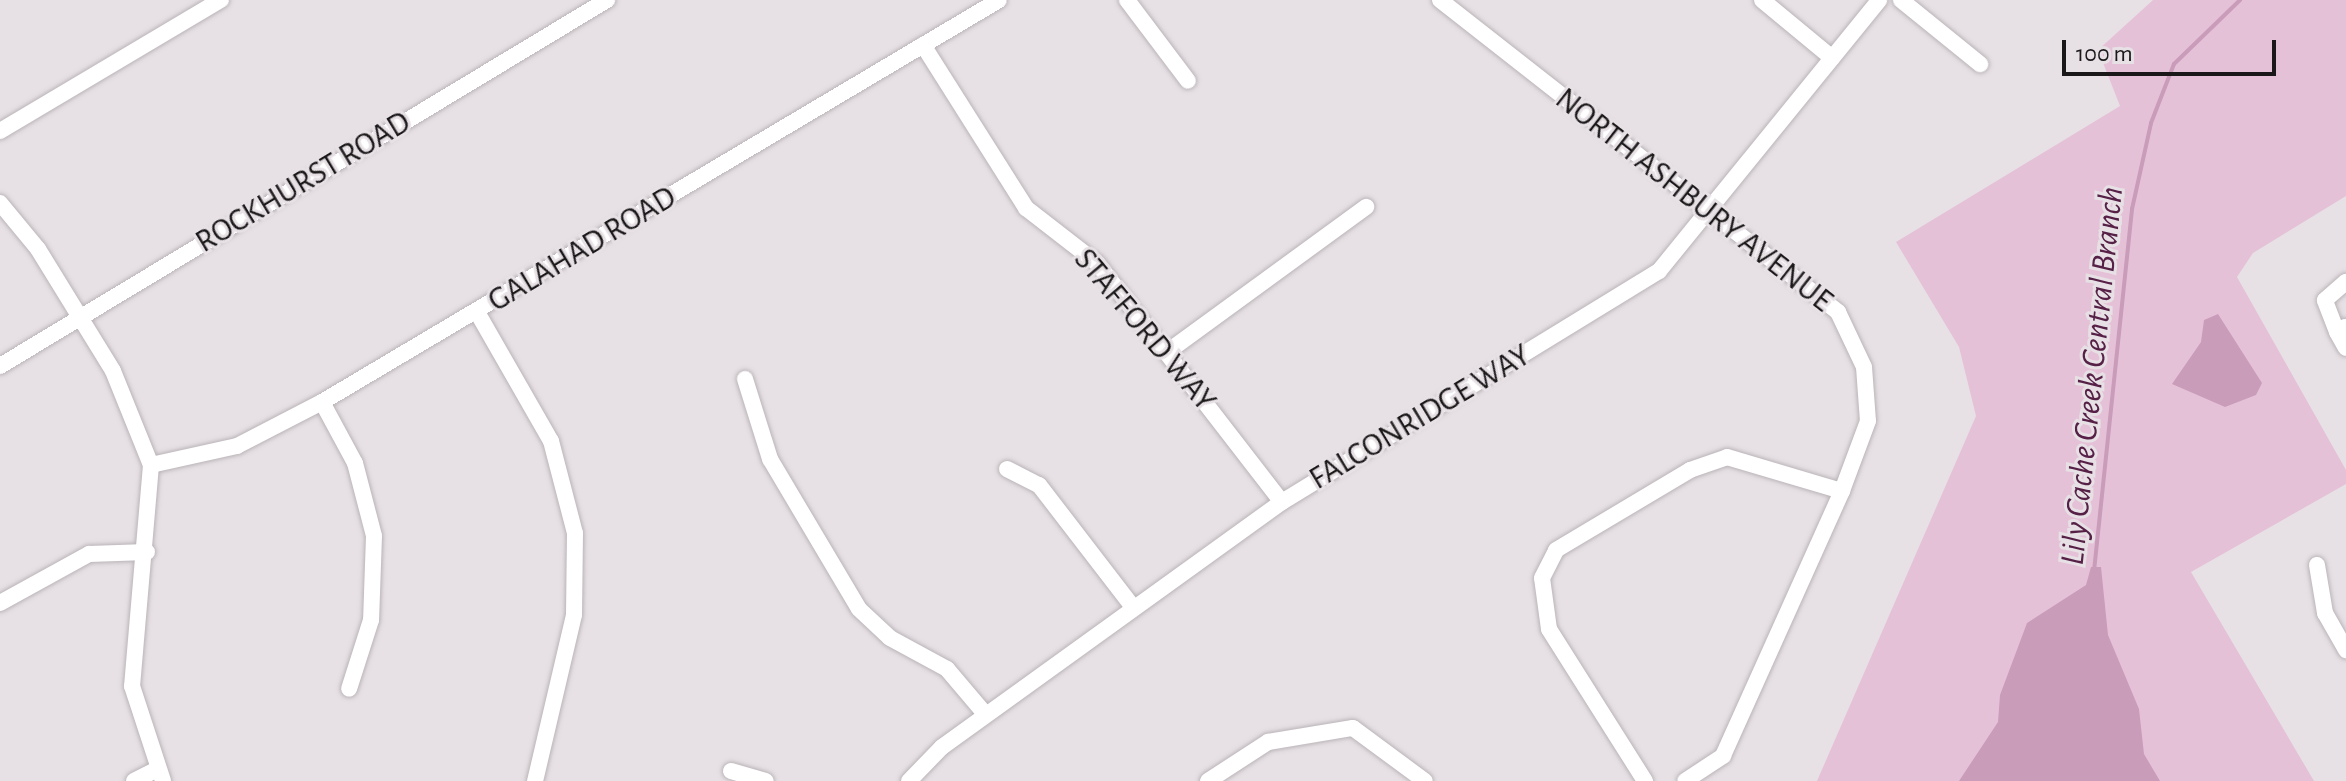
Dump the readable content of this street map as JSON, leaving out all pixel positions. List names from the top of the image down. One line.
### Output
{"streets":{"street":["ROCKHURST ROAD","NORTH ASHBURY AVENUE","GALAHAD ROAD","STAFFORD WAY","FALCONRIDGE WAY"]},"crossings":[["NORTH ASHBURY AVENUE","FALCONRIDGE WAY"],["GALAHAD ROAD","STAFFORD WAY"],["STAFFORD WAY","FALCONRIDGE WAY"]],"water":["Lily Cache Creek Central Branch"],"scale_bar":"100 m"}
